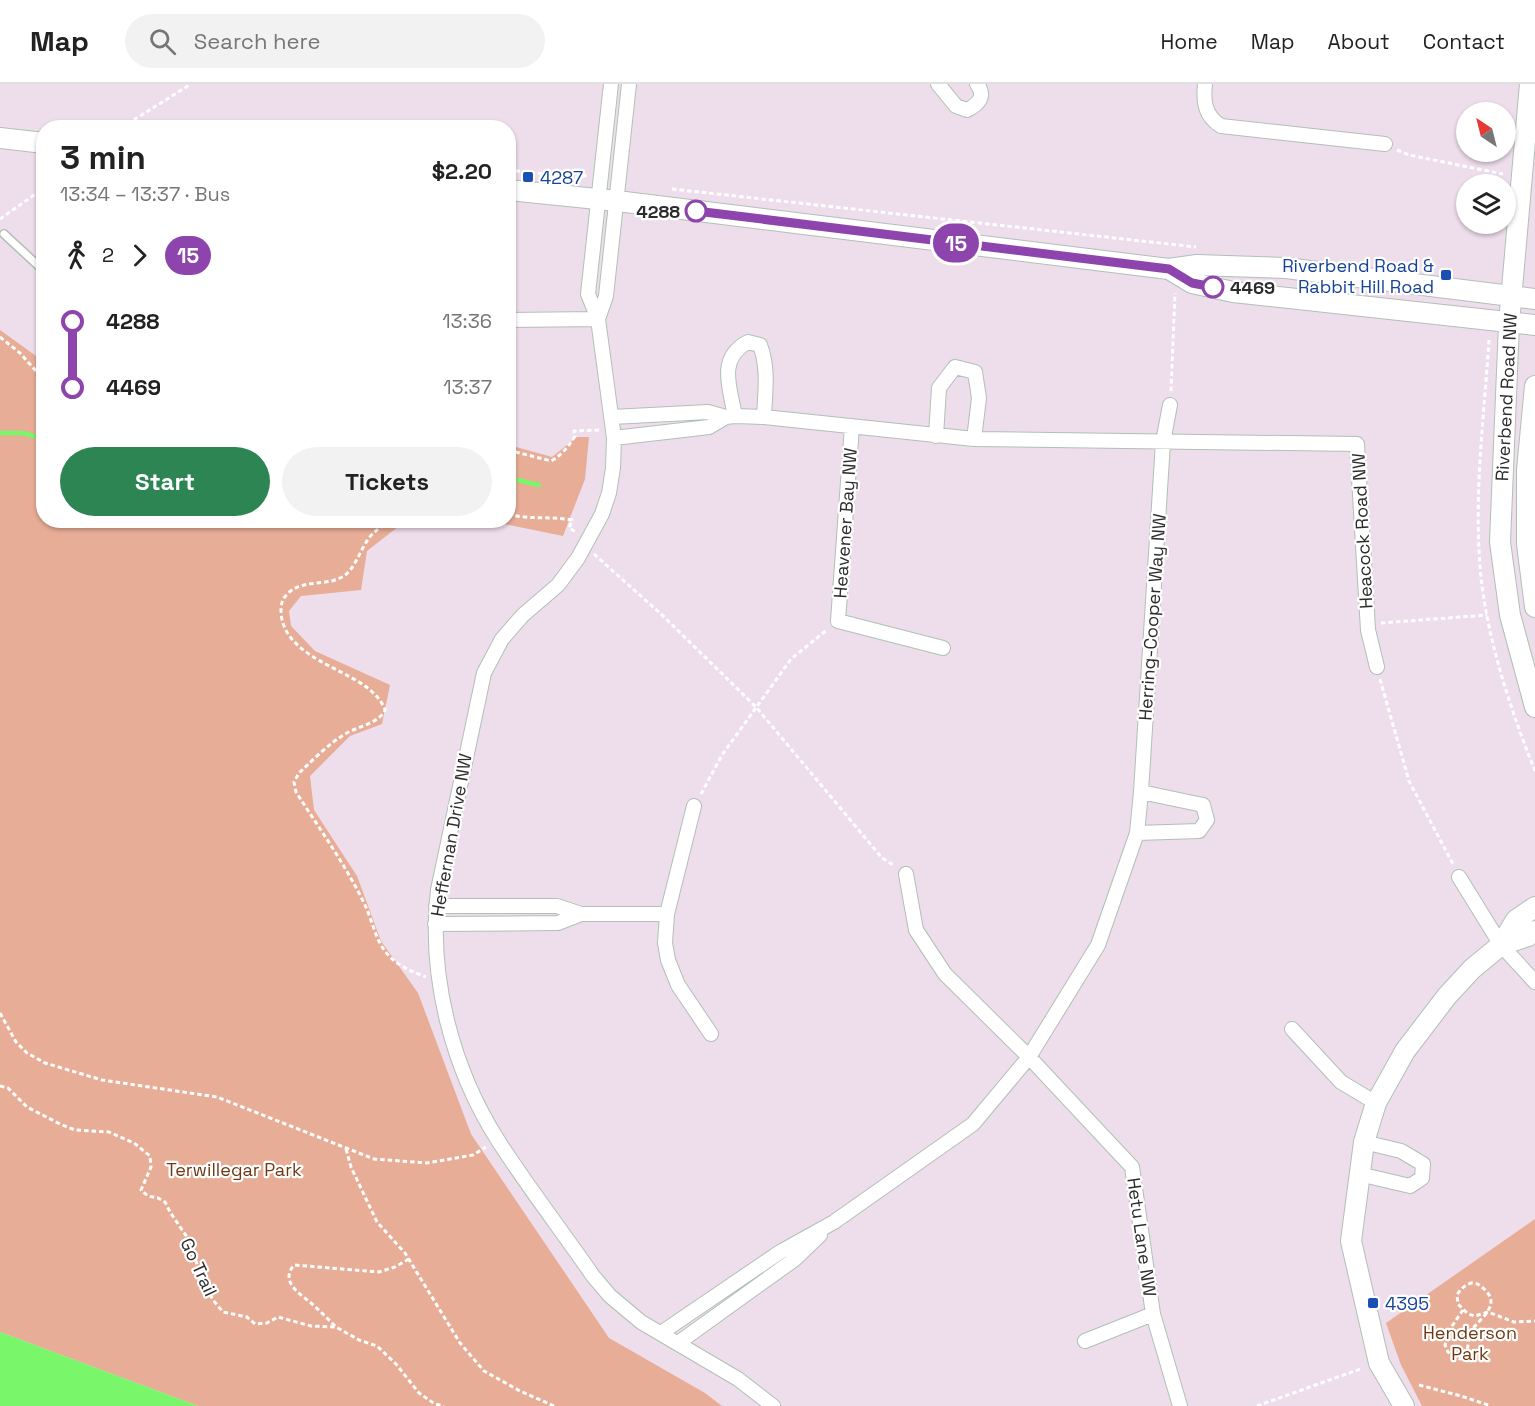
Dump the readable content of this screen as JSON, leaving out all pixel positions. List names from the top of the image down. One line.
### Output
{"streets":{"street":["Riverbend Road NW","Heavener Bay NW","Heacock Road NW","Herring-Cooper Way NW","Heffernan Drive NW","Hetu Lane NW"],"path":["Go Trail"]},"crossings":[["Heavener Bay NW","Heacock Road NW"],["Heacock Road NW","Herring-Cooper Way NW"],["Heacock Road NW","Heffernan Drive NW"],["Herring-Cooper Way NW","Heffernan Drive NW"],["Herring-Cooper Way NW","Hetu Lane NW"]],"parks":["Terwillegar Park","Henderson Park"],"places":{"transit":["4287","Riverbend Road & Rabbit Hill Road","4395"],"other":["4288","4469"]},"lines":["bus line 15"],"north":"top left","page":{"header":"Map","search":"Search here","nav":["Home","Map","About","Contact"],"on_map":"15","heading":["3 min","13:34 – 13:37 · Bus","$2.20"],"legs":["2","15"],"list":[{"name":"4288","value":"13:36"},{"name":"4469","value":"13:37"}],"buttons":["Start","Tickets"]}}
